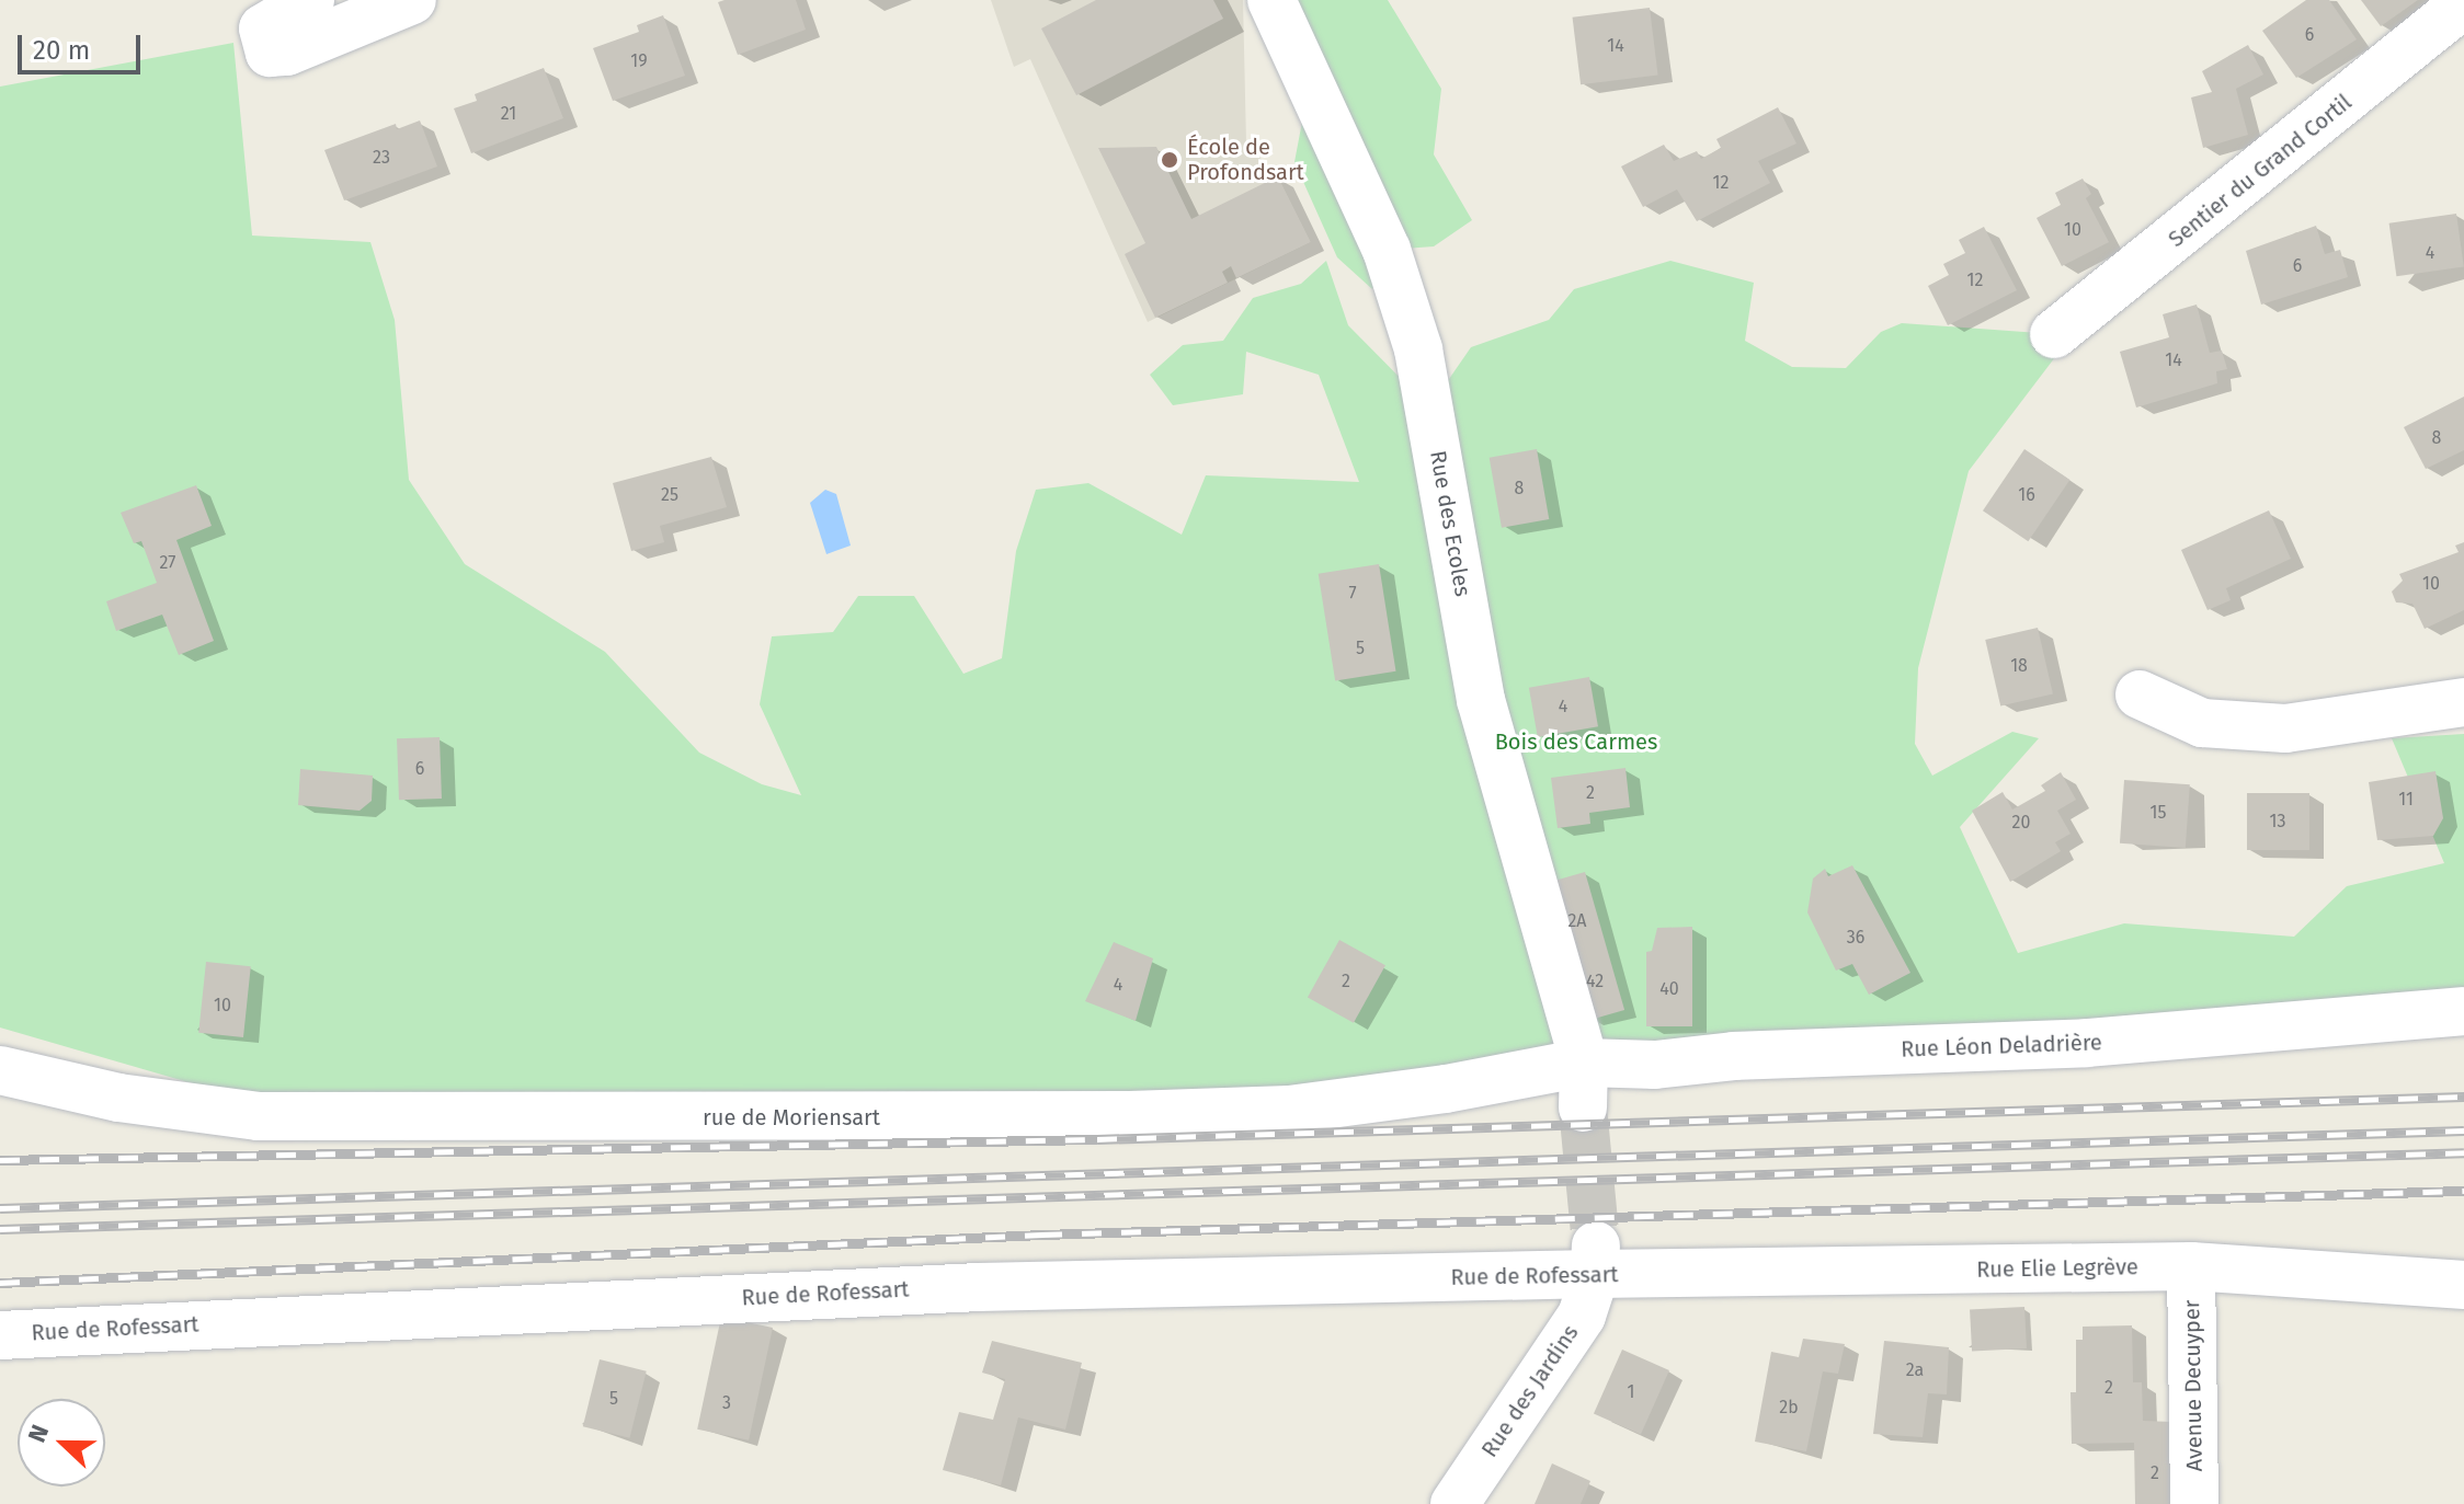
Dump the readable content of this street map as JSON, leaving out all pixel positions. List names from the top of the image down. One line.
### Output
{"streets":{"street":["Sentier du Grand Cortil","Rue des Ecoles","Rue Léon Deladrière","rue de Moriensart","Rue Elie Legrève","Rue de Rofessart","Avenue Decuyper","Rue des Jardins"]},"crossings":[["Rue des Ecoles","Rue Léon Deladrière"],["Rue des Ecoles","rue de Moriensart"],["Rue Léon Deladrière","rue de Moriensart"],["Rue Elie Legrève","Rue de Rofessart"],["Rue Elie Legrève","Avenue Decuyper"],["Rue de Rofessart","Rue des Jardins"]],"parks":["Bois des Carmes"],"places":["École de Profondsart"],"house_numbers":["6","14","19","21","23","12","10","4","6","12","14","8","8","25","16","27","10","7","5","18","4","6","2","11","15","13","20","2A","36","2","42","4","40","10","2a","2","1","5","3","2b","2"],"scale_bar":"20 m","north":"left"}
